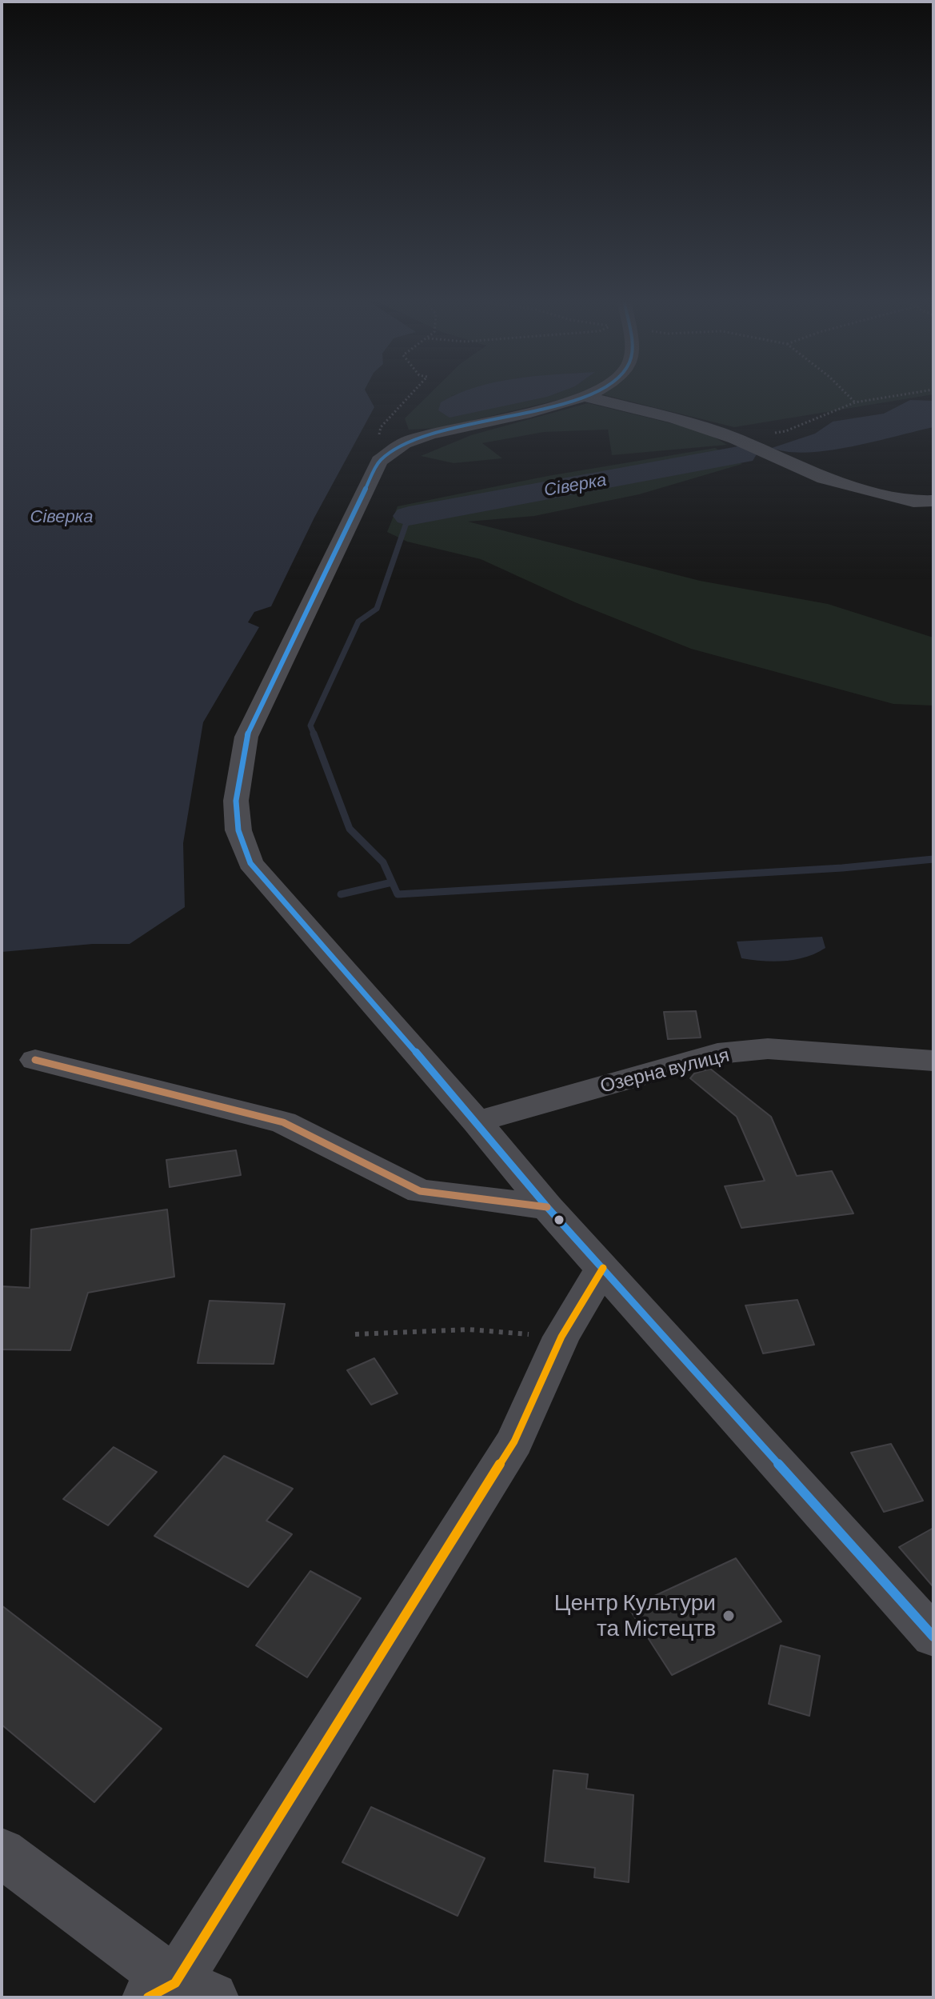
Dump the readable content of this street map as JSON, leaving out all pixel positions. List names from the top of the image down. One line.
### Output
{"streets":{"street":["Озерна вулиця"]},"water":["Сіверка"],"places":["Центр Культури та Містецтв"]}
